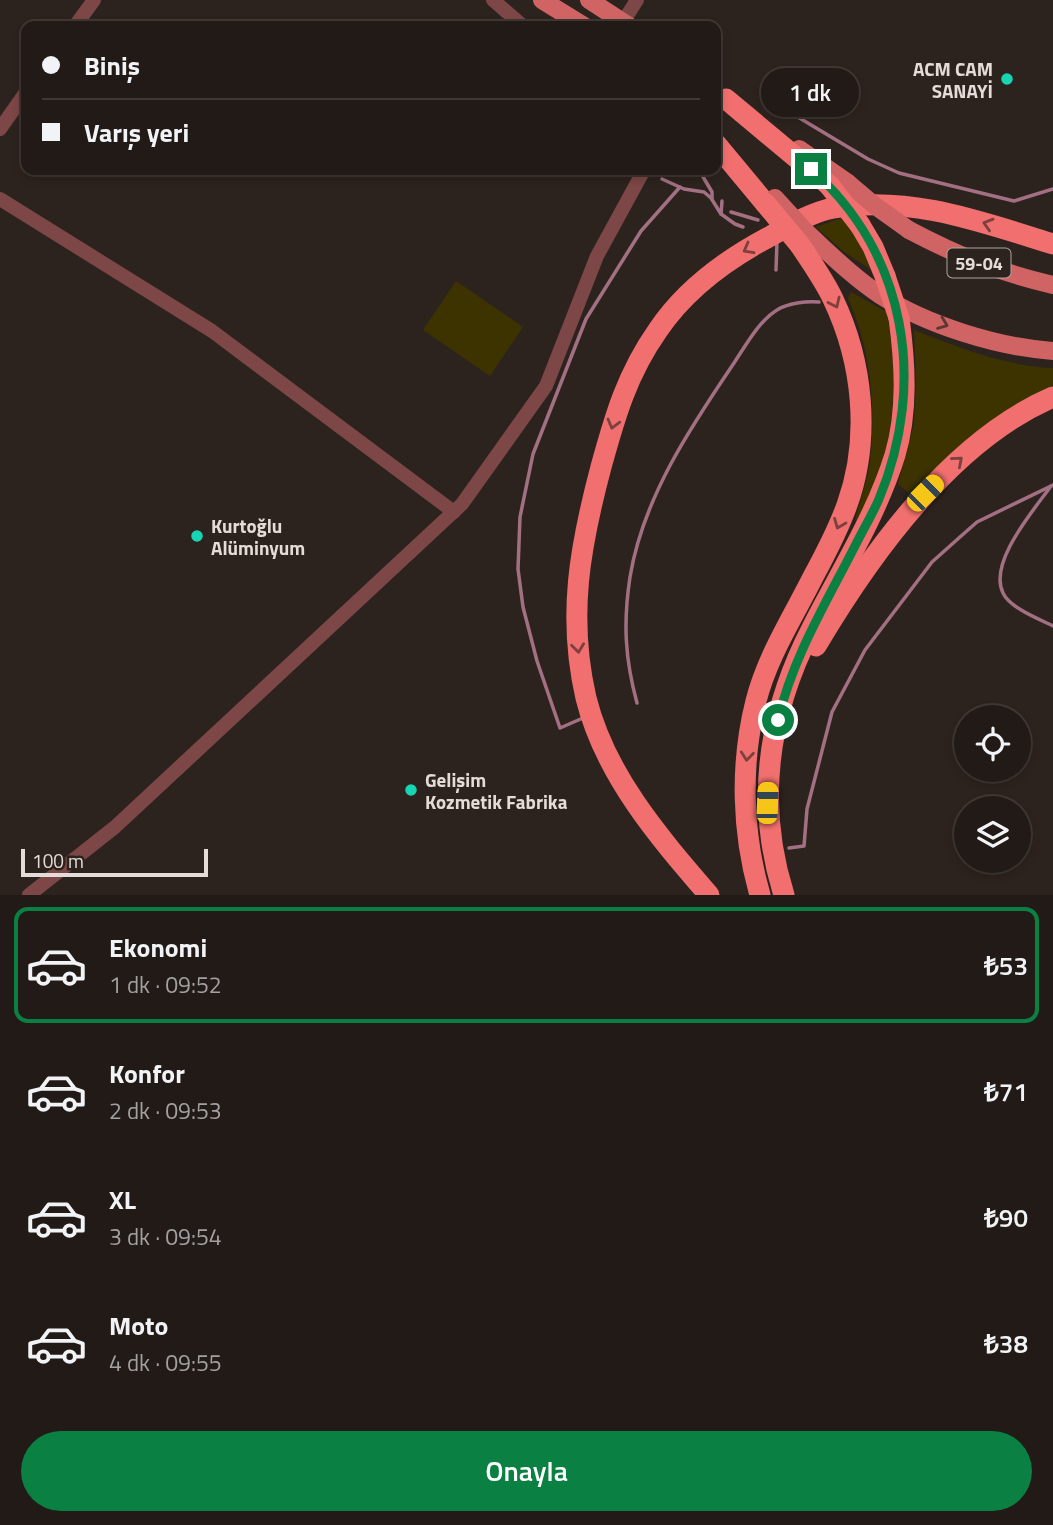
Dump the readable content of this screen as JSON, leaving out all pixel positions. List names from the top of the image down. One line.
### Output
{"streets":{"main road":["59-04"]},"places":["ACM CAM SANAYİ","Kurtoğlu Alüminyum","Gelişim Kozmetik Fabrika"],"scale_bar":"100 m","page":{"banner":["Biniş","Varış yeri"],"bubble":"1 dk","scale":"100 m","list":[{"name":"Ekonomi","note":"1 dk · 09:52","value":"₺53"},{"name":"Konfor","note":"2 dk · 09:53","value":"₺71"},{"name":"XL","note":"3 dk · 09:54","value":"₺90"},{"name":"Moto","note":"4 dk · 09:55","value":"₺38"}],"buttons":"Onayla"}}
